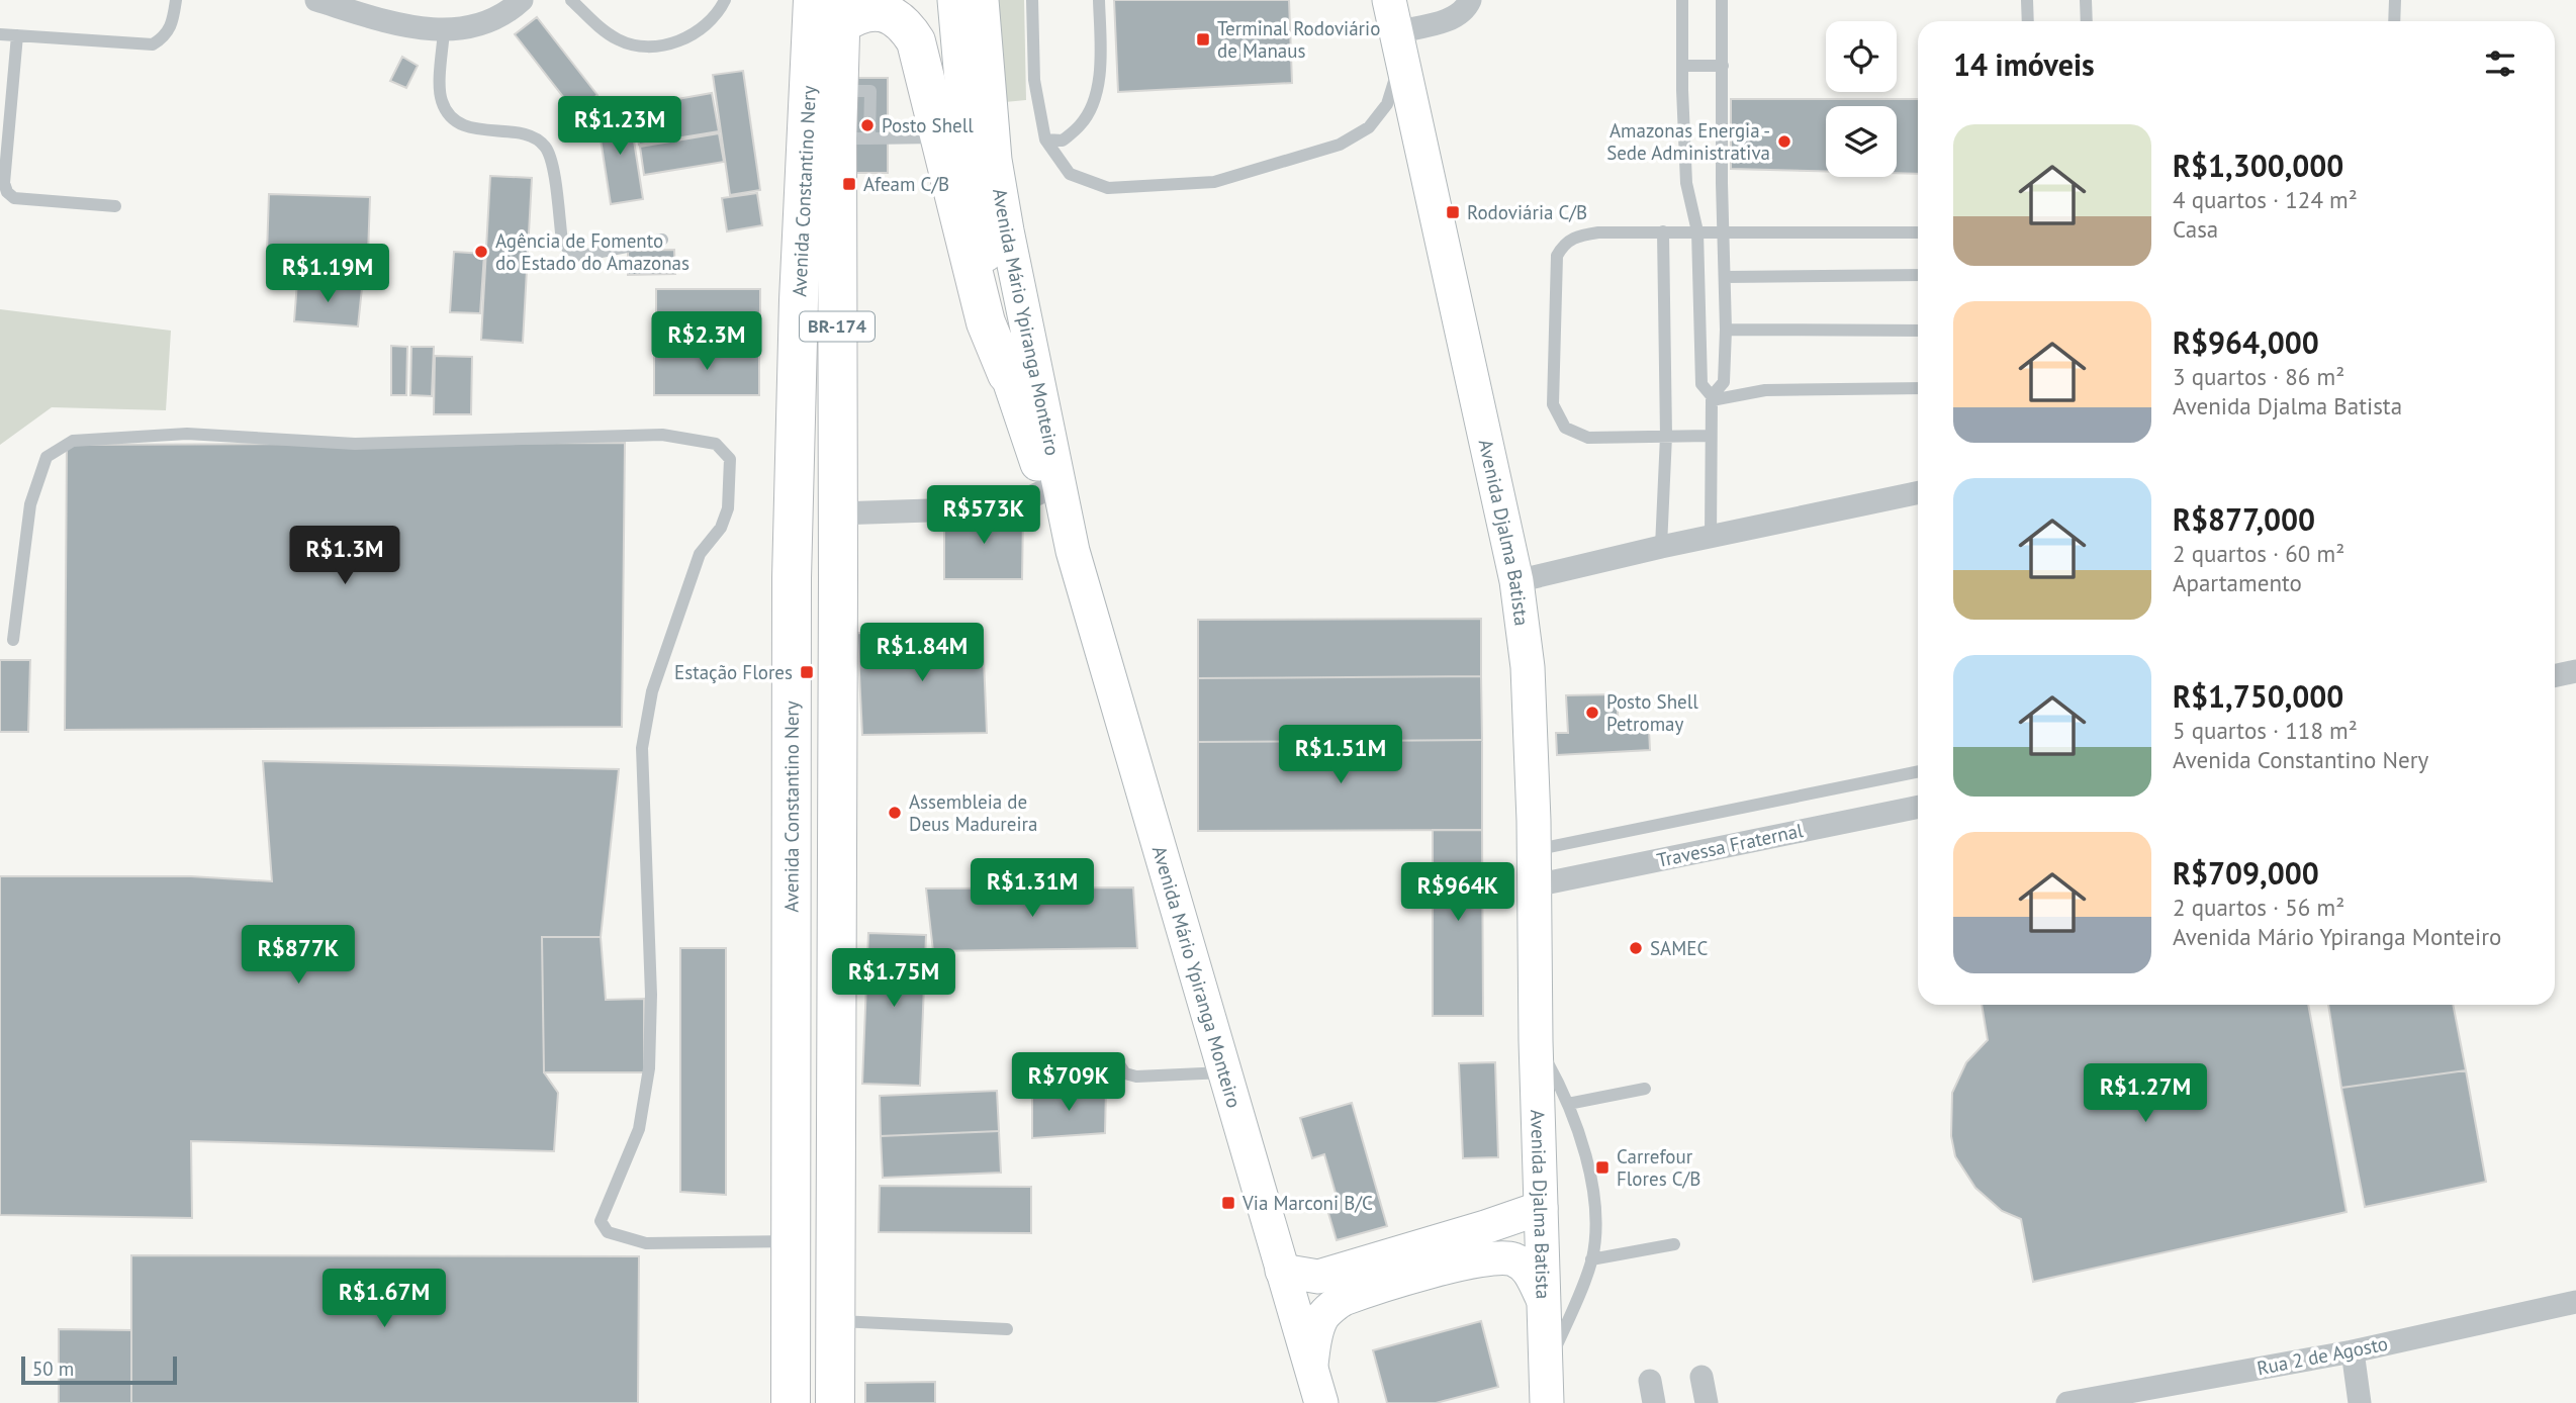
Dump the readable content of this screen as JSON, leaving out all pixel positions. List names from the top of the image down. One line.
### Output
{"streets":{"highway":["Avenida Constantino Nery","BR-174"],"main road":["Avenida Mário Ypiranga Monteiro","Avenida Djalma Batista"],"street":["Travessa Fraternal","Rua 2 de Agosto"]},"crossings":[["Avenida Djalma Batista","Travessa Fraternal"]],"places":{"transit":["Terminal Rodoviário de Manaus","Afeam C/B","Rodoviária C/B","Estação Flores","Carrefour Flores C/B","Via Marconi B/C"],"other":["Posto Shell","Amazonas Energia - Sede Administrativa","Agência de Fomento do Estado do Amazonas","Posto Shell Petromay","Assembleia de Deus Madureira","SAMEC"]},"scale_bar":"50 m","page":{"heading":"14 imóveis","price":["R$1.23M","R$1.19M","R$2.3M","R$573K","R$1.3M","R$1.84M","R$1.51M","R$1.31M","R$964K","R$877K","R$1.75M","R$709K","R$1.27M","R$1.67M"],"list":[{"name":"R$1,300,000","note":"4 quartos · 124 m² · Casa"},{"name":"R$964,000","note":"3 quartos · 86 m² · Avenida Djalma Batista"},{"name":"R$877,000","note":"2 quartos · 60 m² · Apartamento"},{"name":"R$1,750,000","note":"5 quartos · 118 m² · Avenida Constantino Nery"},{"name":"R$709,000","note":"2 quartos · 56 m² · Avenida Mário Ypiranga Monteiro"}],"scale":"50 m"}}
